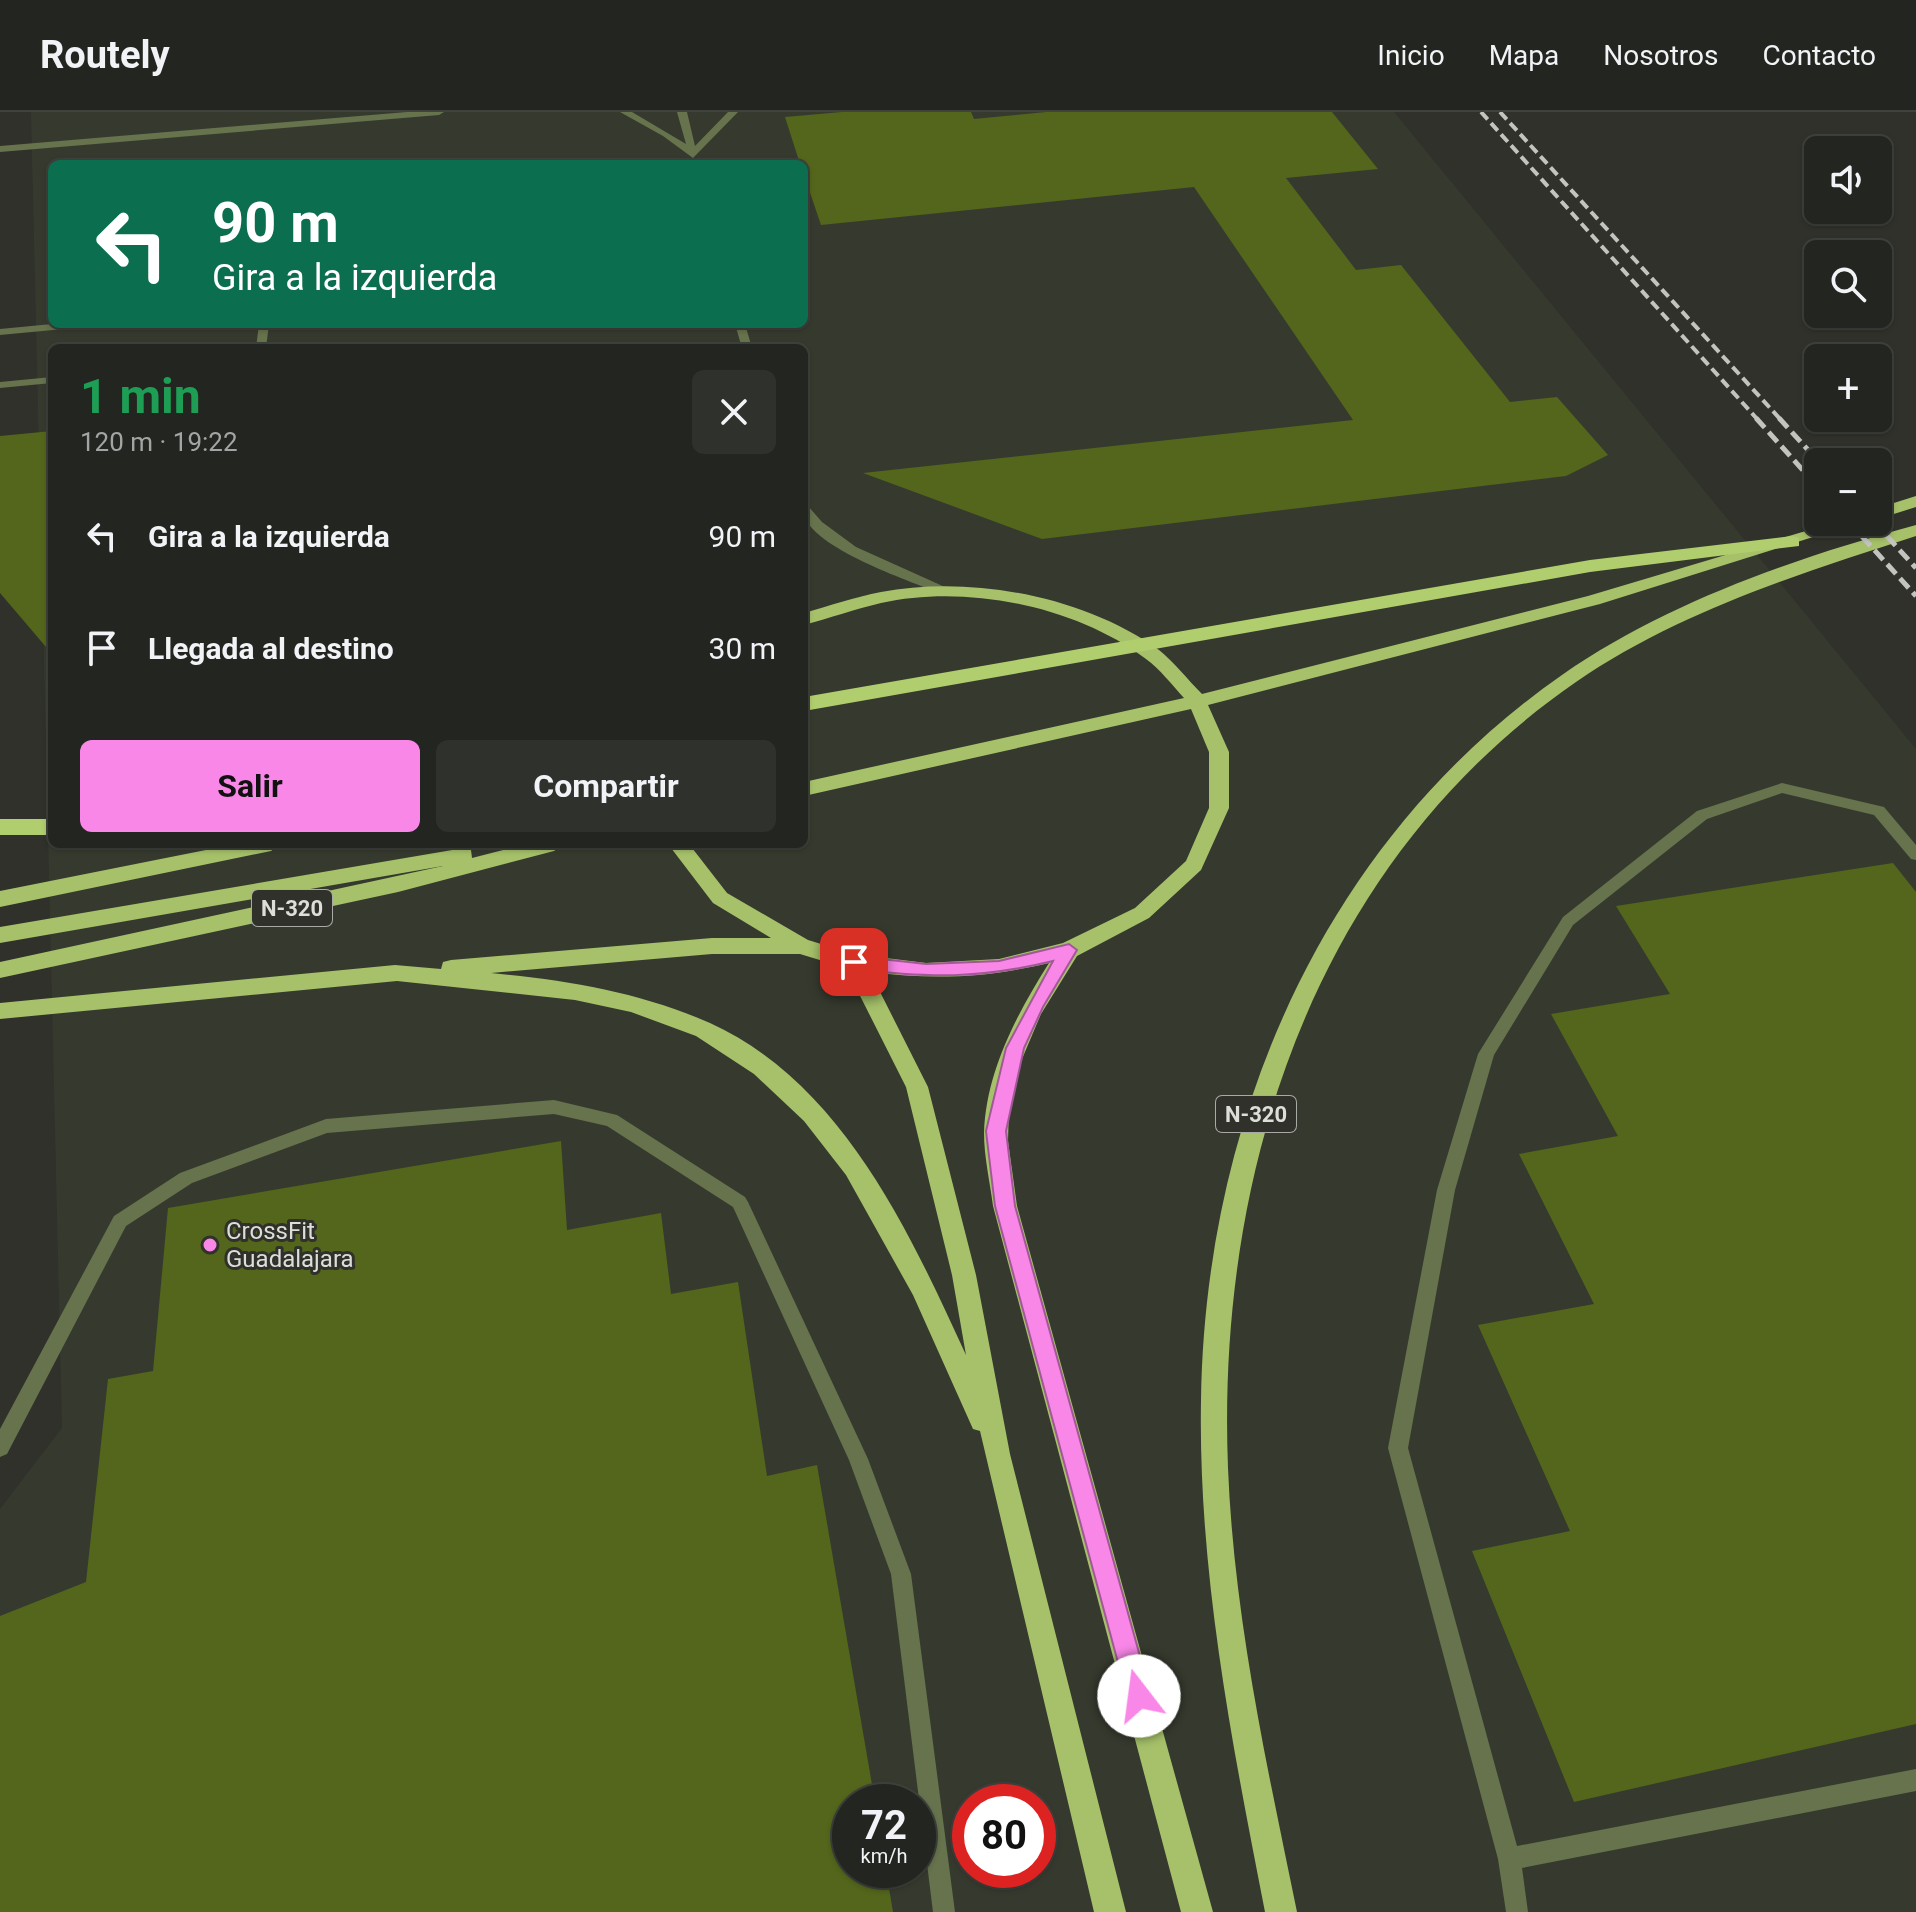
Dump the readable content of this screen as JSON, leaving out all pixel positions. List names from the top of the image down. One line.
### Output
{"streets":{"highway":["N-320"]},"places":["CrossFit Guadalajara"],"page":{"header":"Routely","nav":["Inicio","Mapa","Nosotros","Contacto"],"map_buttons":["+","−"],"turn":["90 m","Gira a la izquierda"],"heading":["1 min","120 m · 19:22"],"list":[{"name":"Gira a la izquierda","value":"90 m"},{"name":"Llegada al destino","value":"30 m"}],"buttons":["Salir","Compartir"],"speed":"72 km/h","limit":"80"}}
